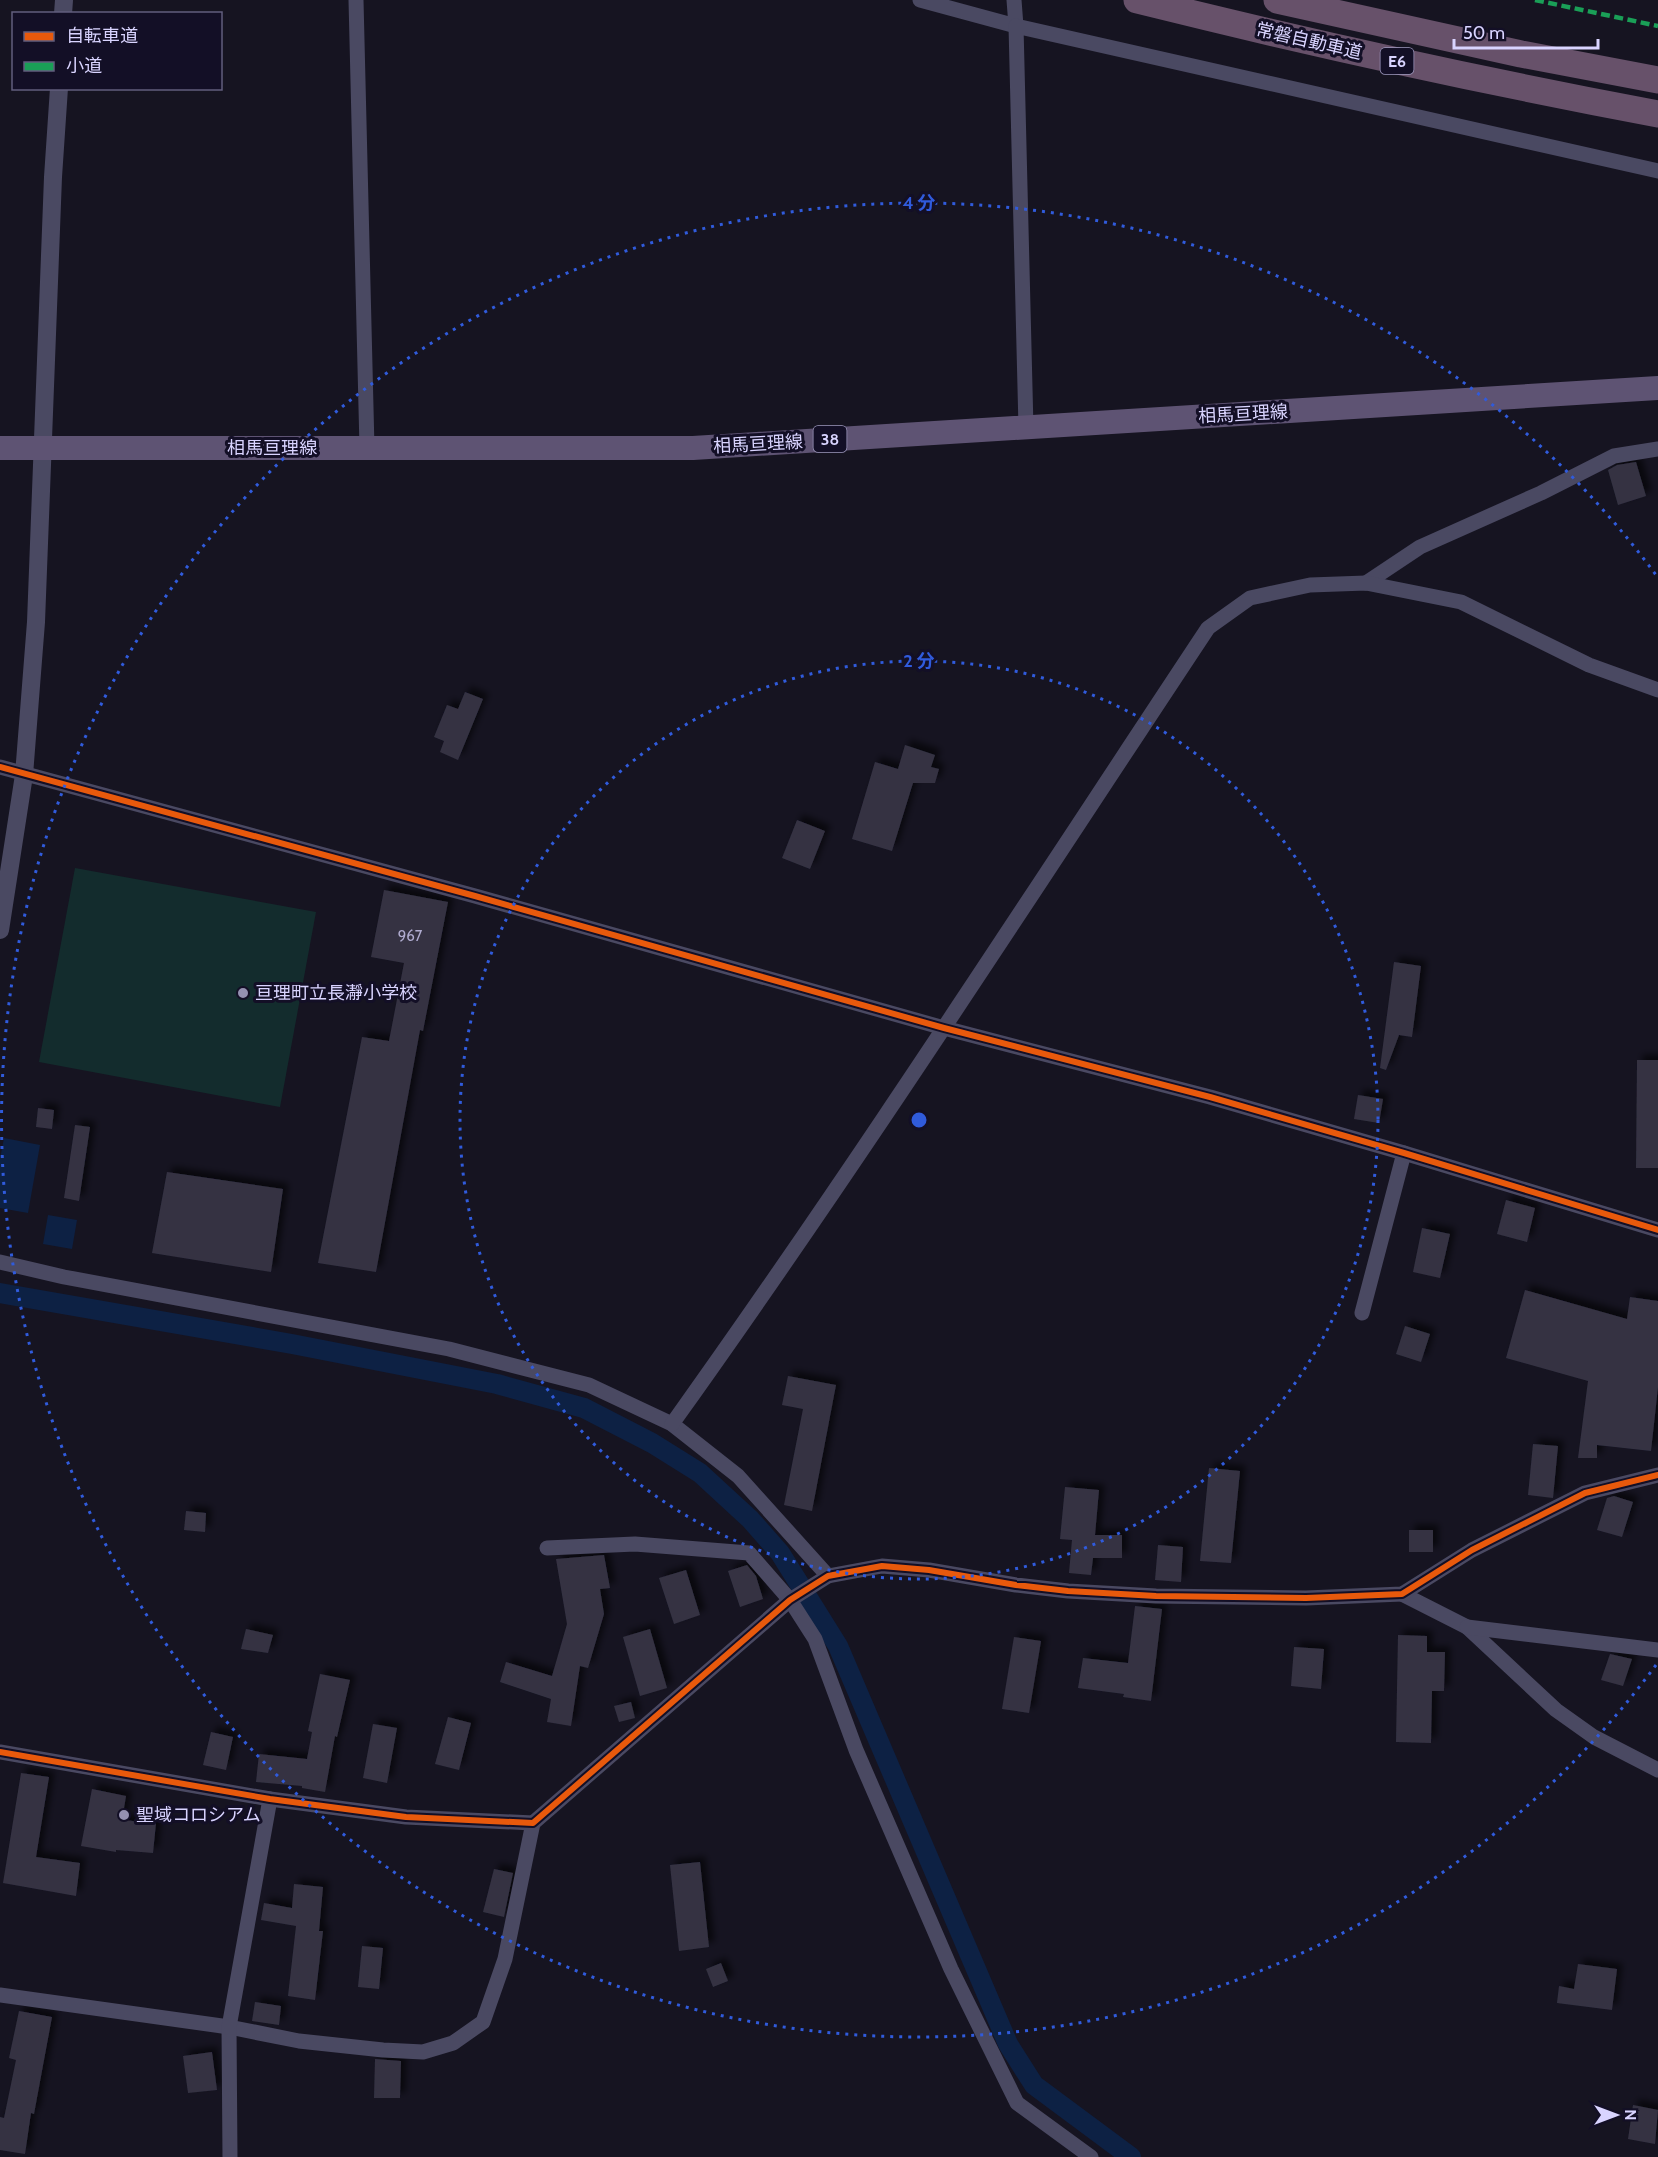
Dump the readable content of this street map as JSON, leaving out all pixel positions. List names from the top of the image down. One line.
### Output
{"streets":{"highway":["常磐自動車道","E6"],"main road":["相馬亘理線","38"]},"places":["亘理町立長瀞小学校","聖域コロシアム"],"house_numbers":["967"],"legend":["自転車道","小道"],"scale_bar":"50 m","north":"right","rings":["4 分","2 分"]}
